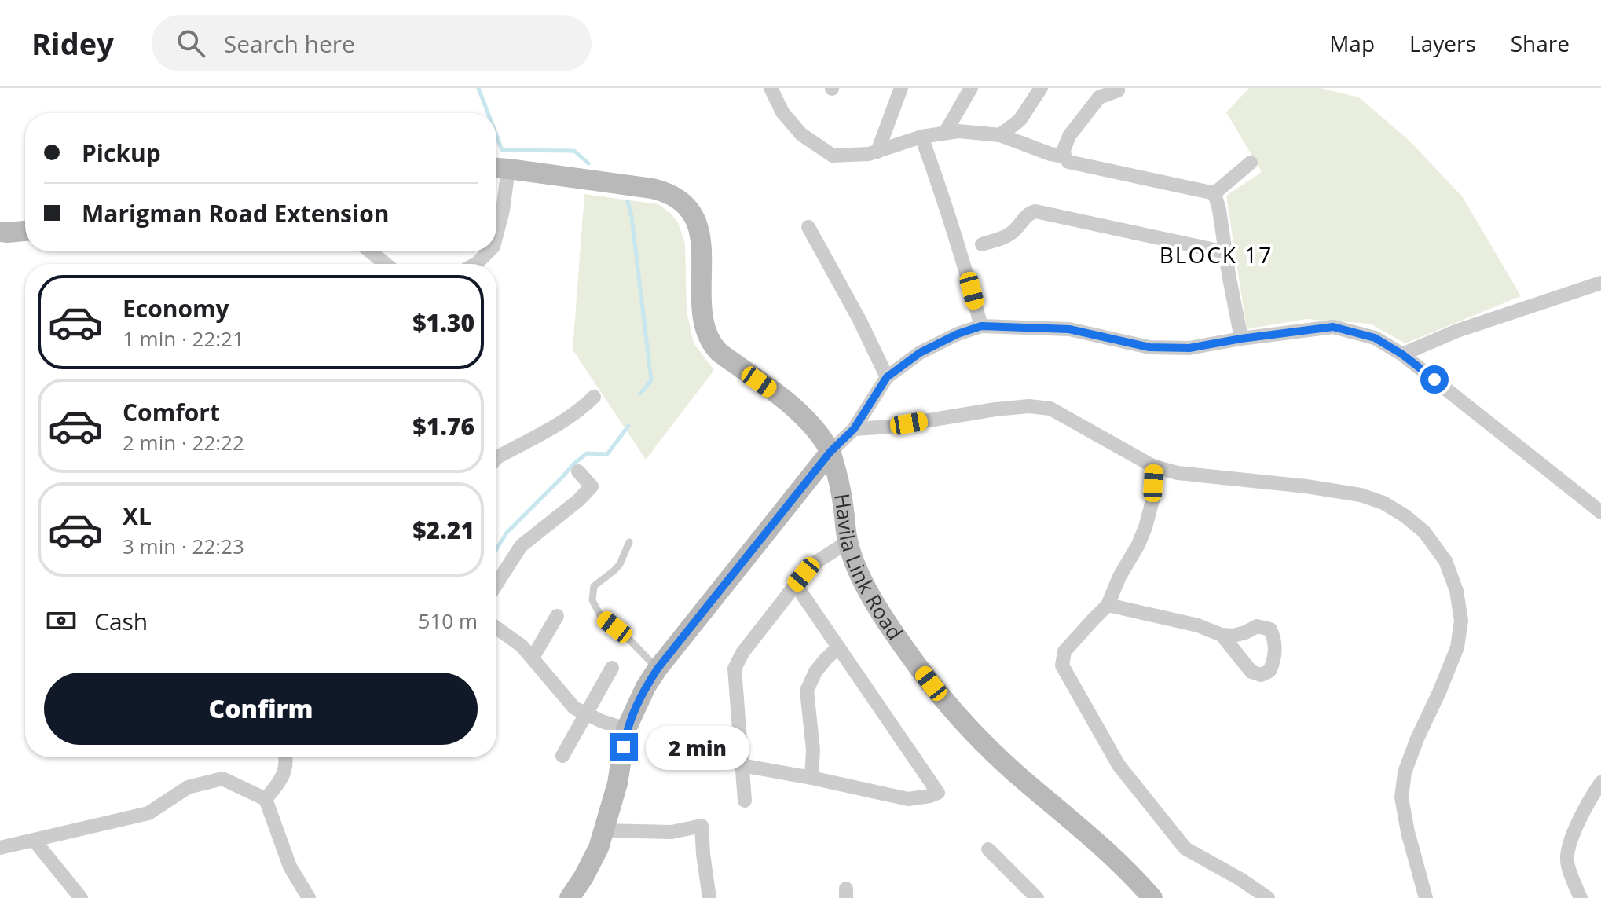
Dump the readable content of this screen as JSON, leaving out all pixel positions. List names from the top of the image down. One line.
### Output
{"streets":{"street":["Havila Link Road"]},"districts":["BLOCK 17"],"page":{"header":"Ridey","search":"Search here","nav":["Map","Layers","Share"],"banner":["Pickup","Marigman Road Extension"],"list":[{"name":"Economy","note":"1 min · 22:21","value":"$1.30"},{"name":"Comfort","note":"2 min · 22:22","value":"$1.76"},{"name":"XL","note":"3 min · 22:23","value":"$2.21"}],"pay":["Cash","510 m"],"buttons":"Confirm","bubble":"2 min"}}
